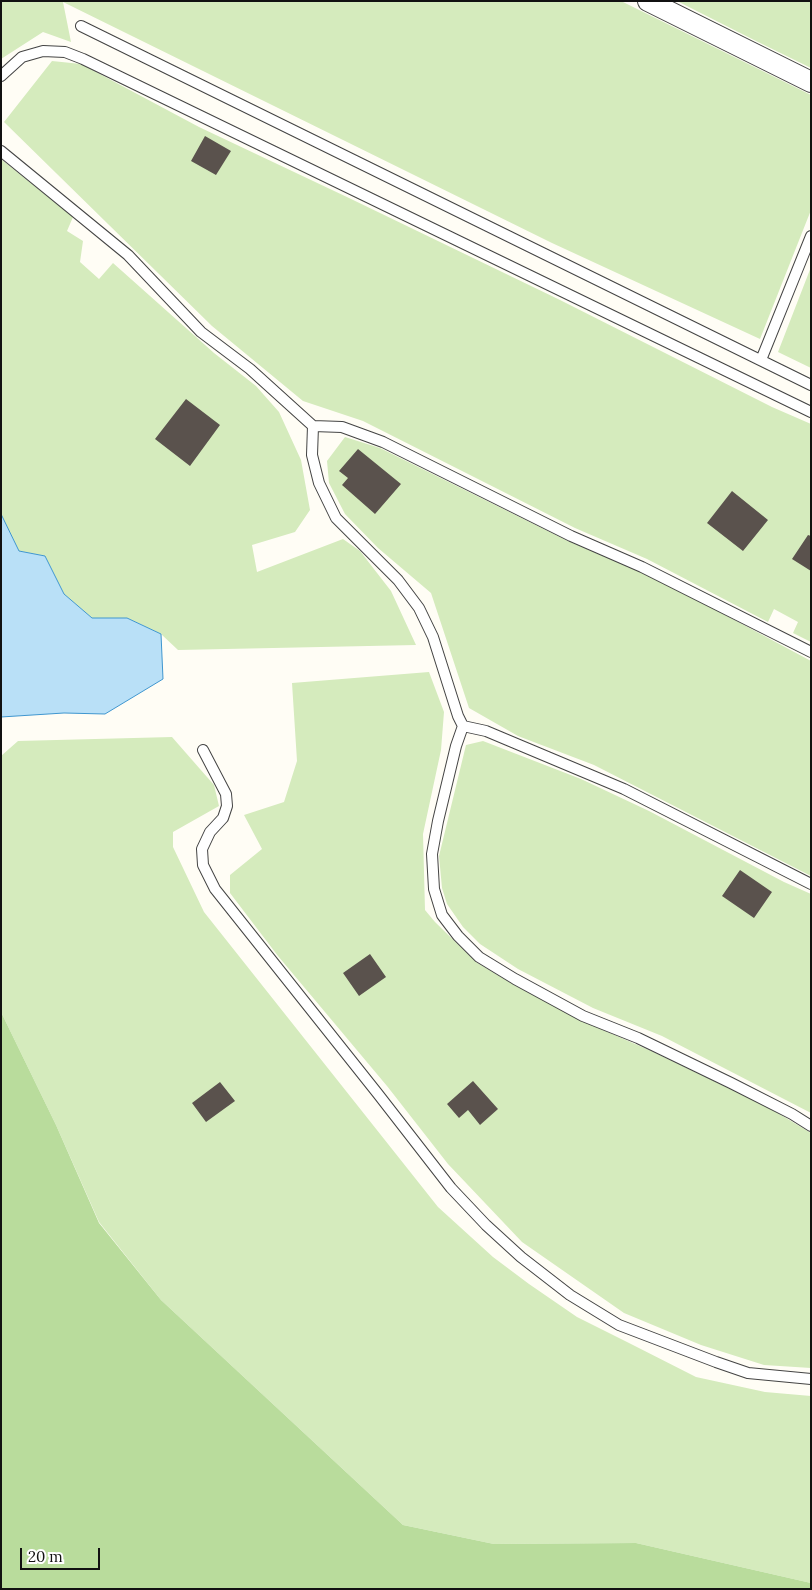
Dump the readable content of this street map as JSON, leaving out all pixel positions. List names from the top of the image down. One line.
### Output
{"scale_bar":"20 m"}
